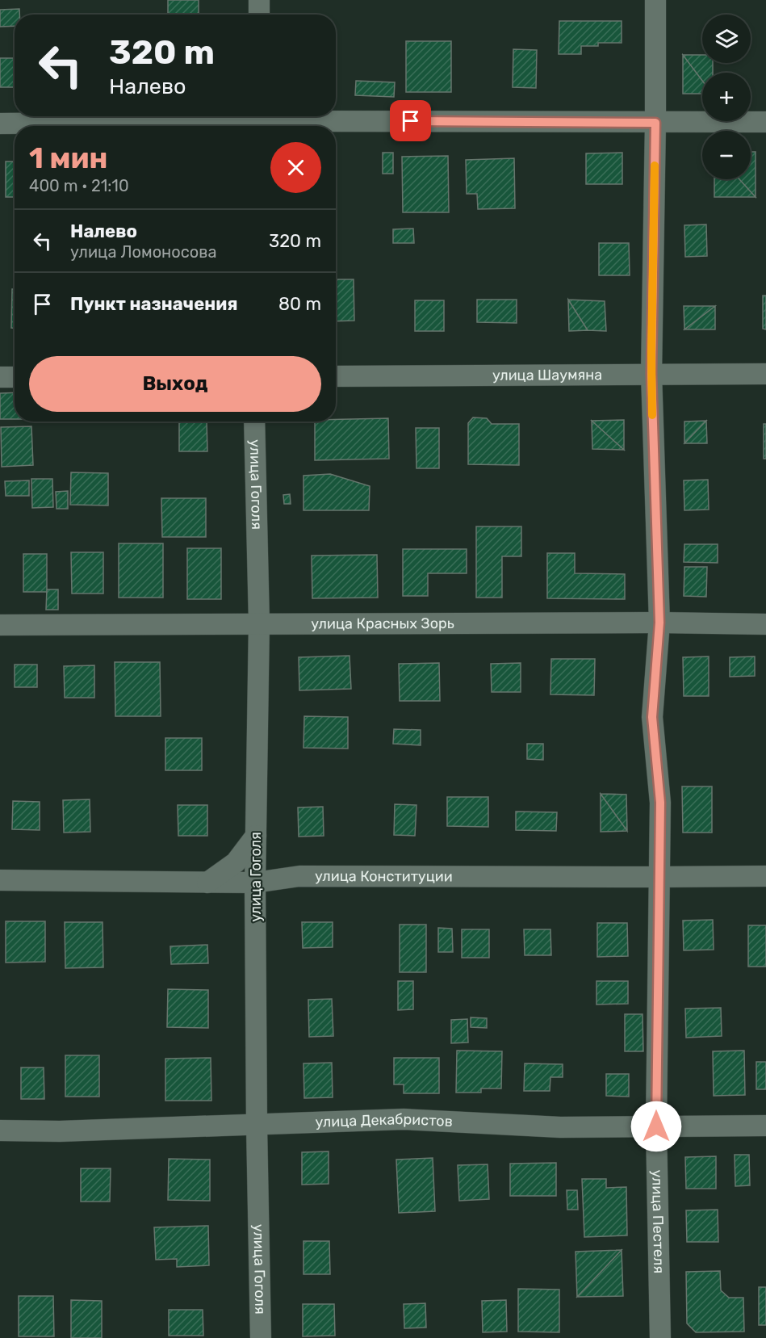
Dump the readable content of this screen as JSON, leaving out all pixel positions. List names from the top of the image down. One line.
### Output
{"streets":{"street":["улица Шаумяна","улица Гоголя","улица Красных Зорь","улица Конституции","улица Декабристов","улица Пестеля"]},"crossings":[["улица Шаумяна","улица Пестеля"],["улица Гоголя","улица Красных Зорь"],["улица Гоголя","улица Конституции"],["улица Гоголя","улица Декабристов"],["улица Красных Зорь","улица Пестеля"],["улица Конституции","улица Пестеля"],["улица Декабристов","улица Пестеля"]],"page":{"map_buttons":["+","−"],"turn":["320 m","Налево"],"heading":["1 мин","400 m · 21:10"],"list":[{"name":"Налево","note":"улица Ломоносова","value":"320 m"},{"name":"Пункт назначения","value":"80 m"}],"buttons":"Выход"}}
